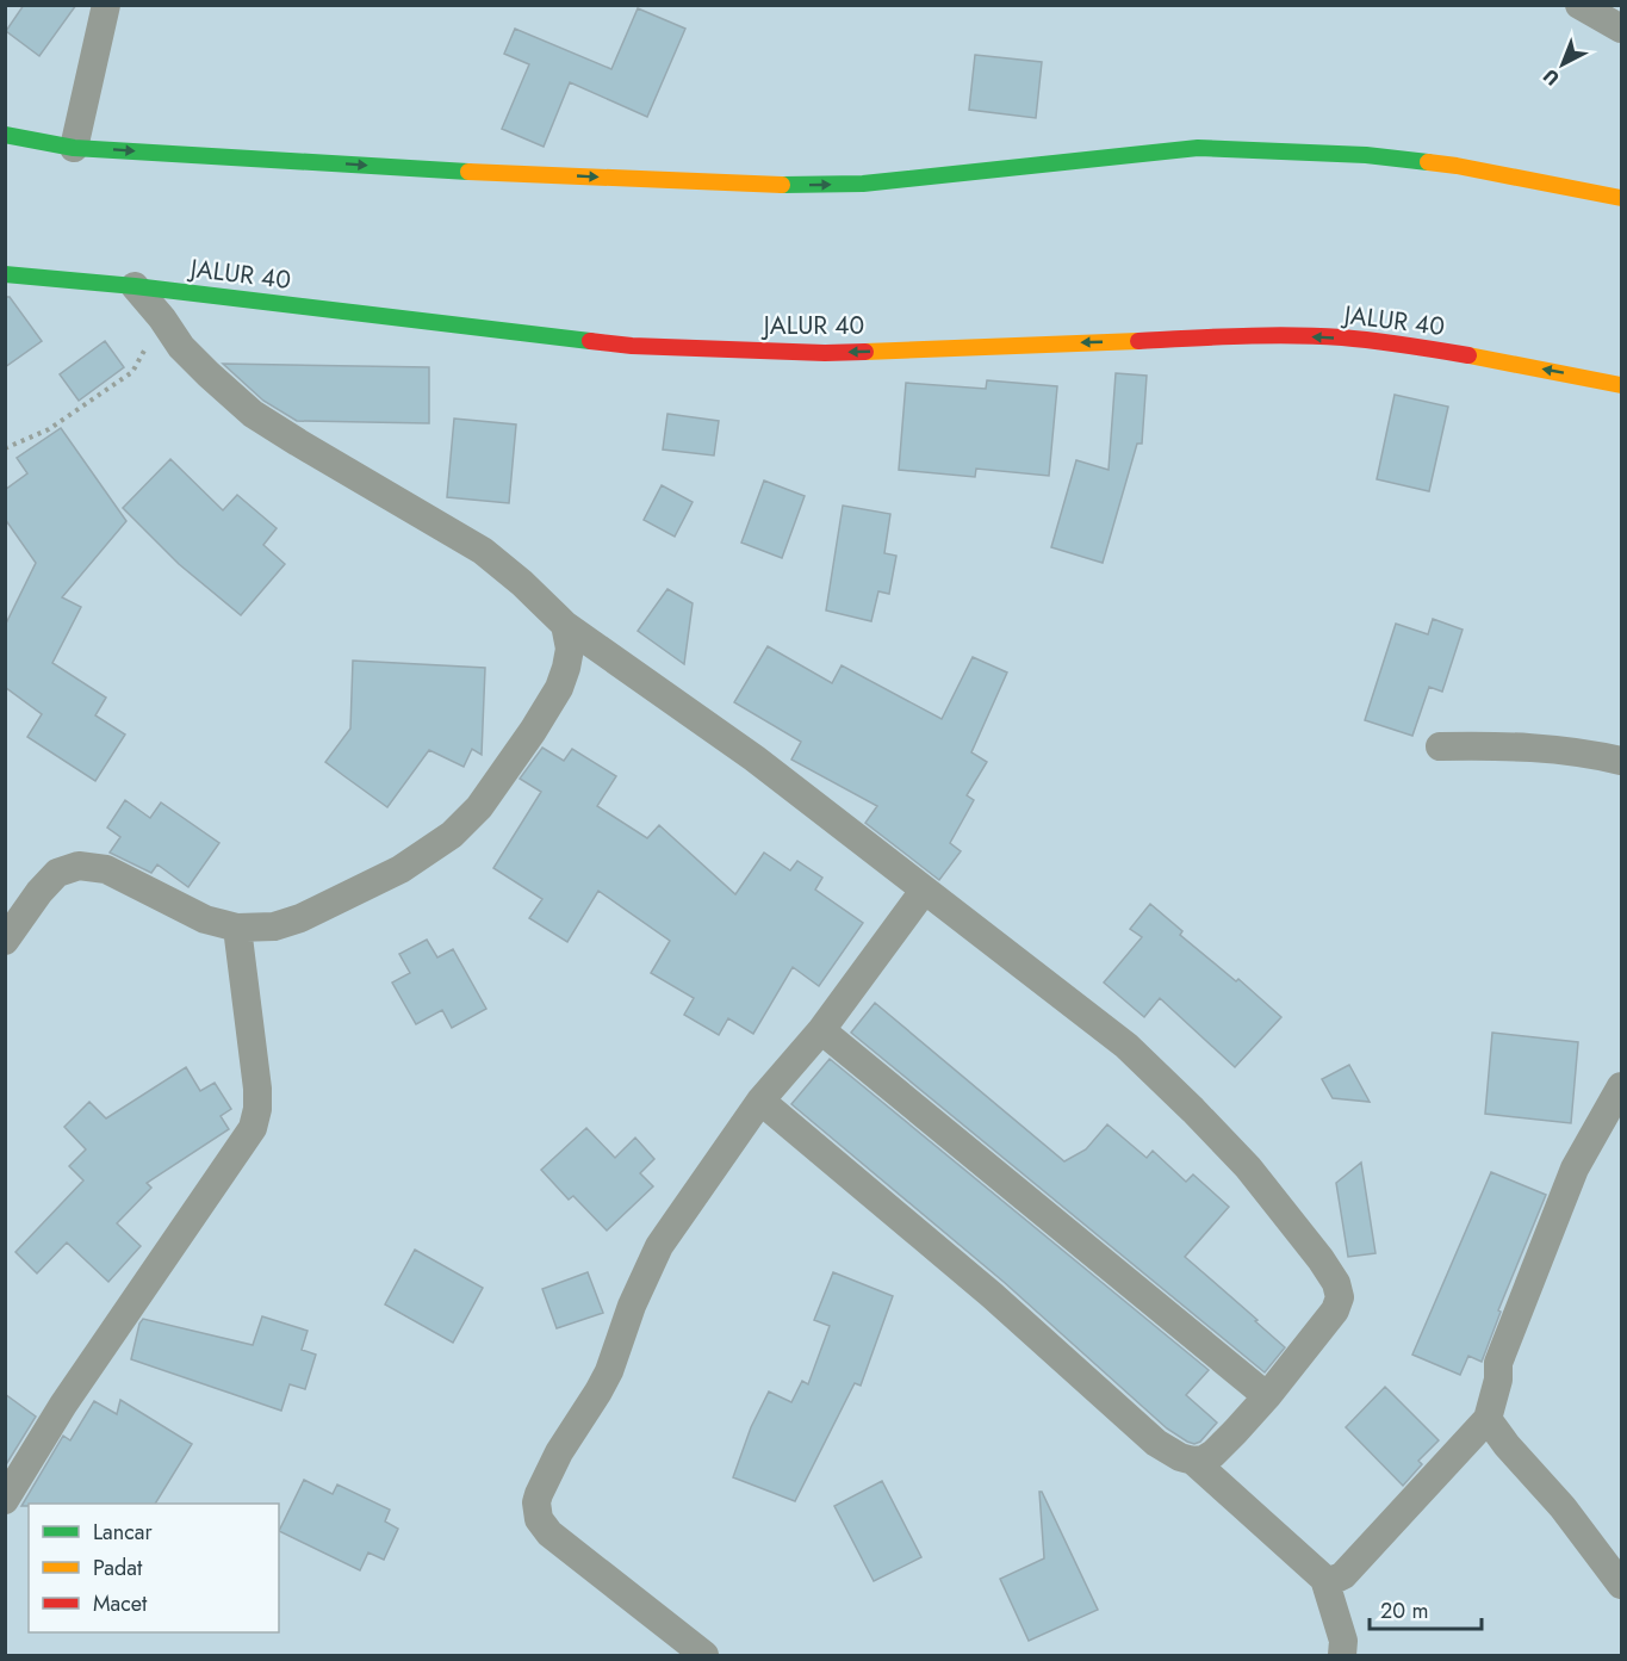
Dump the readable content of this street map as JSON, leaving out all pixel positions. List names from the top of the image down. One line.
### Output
{"streets":{"highway":["JALUR 40"]},"one_way":["JALUR 40"],"legend":["Lancar","Padat","Macet"],"scale_bar":"20 m","north":"bottom left"}
